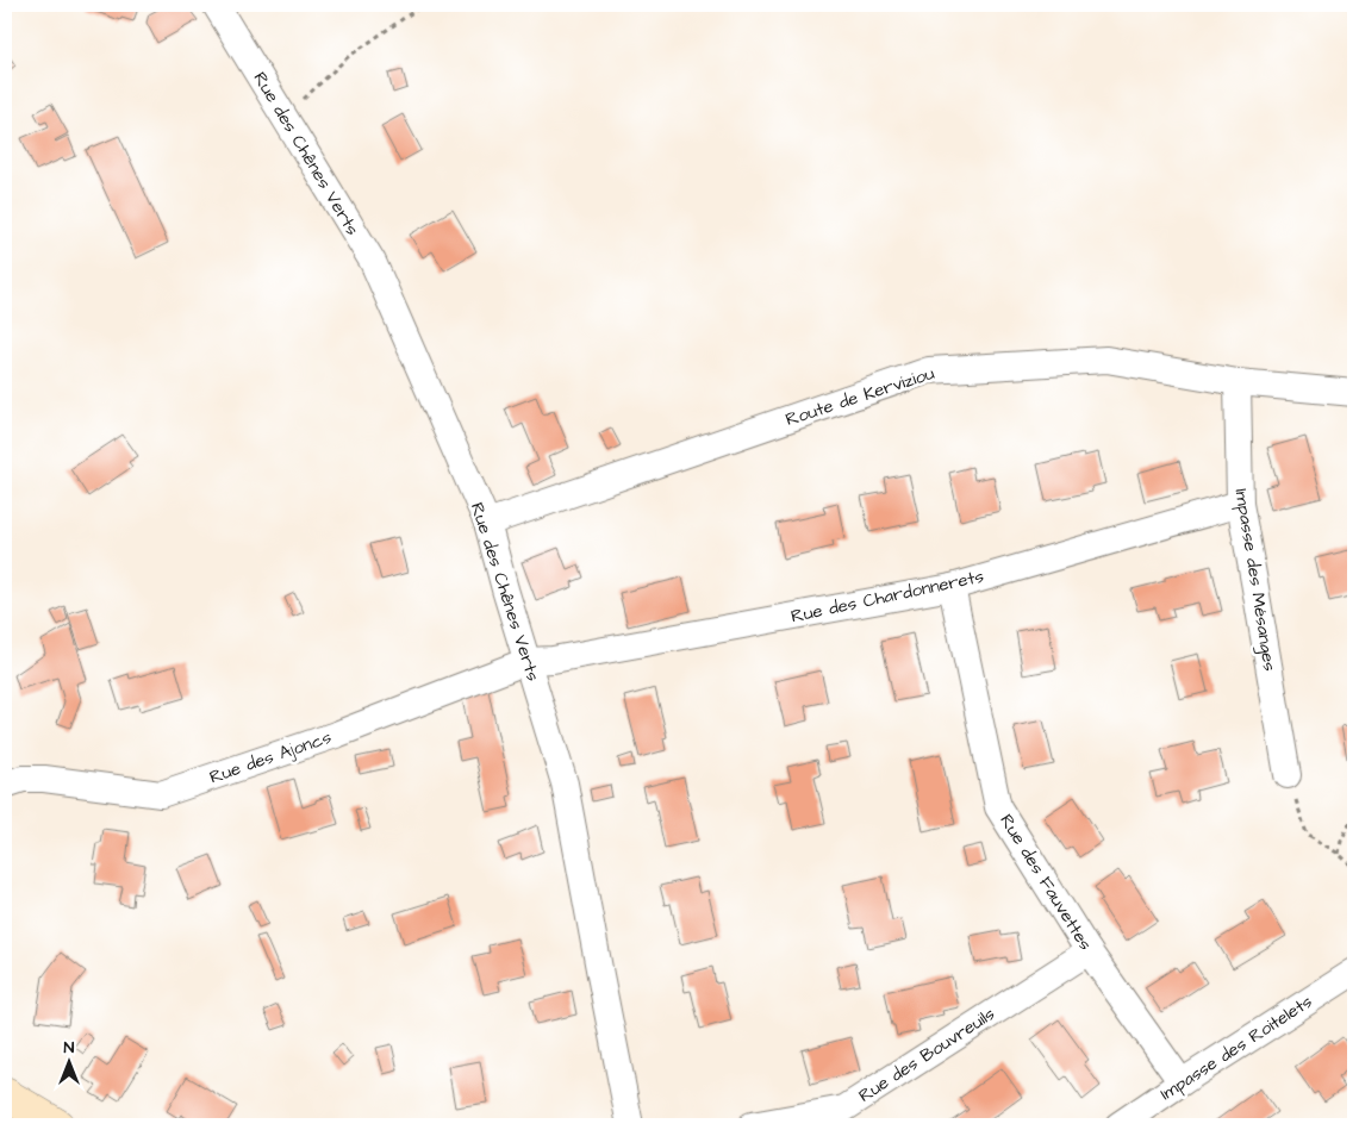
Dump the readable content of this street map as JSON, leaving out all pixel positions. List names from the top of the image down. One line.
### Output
{"streets":{"street":["Rue des Chênes Verts","Route de Kerviziou","Impasse des Mésanges","Rue des Chardonnerets","Rue des Ajoncs","Rue des Fauvettes","Impasse des Roitelets","Rue des Bouvreuils"]},"crossings":[["Rue des Chênes Verts","Route de Kerviziou"],["Rue des Chênes Verts","Rue des Chardonnerets"],["Rue des Chênes Verts","Rue des Ajoncs"],["Route de Kerviziou","Impasse des Mésanges"],["Impasse des Mésanges","Rue des Chardonnerets"],["Rue des Chardonnerets","Rue des Ajoncs"],["Rue des Chardonnerets","Rue des Fauvettes"],["Rue des Fauvettes","Impasse des Roitelets"],["Rue des Fauvettes","Rue des Bouvreuils"]],"north":"top"}
